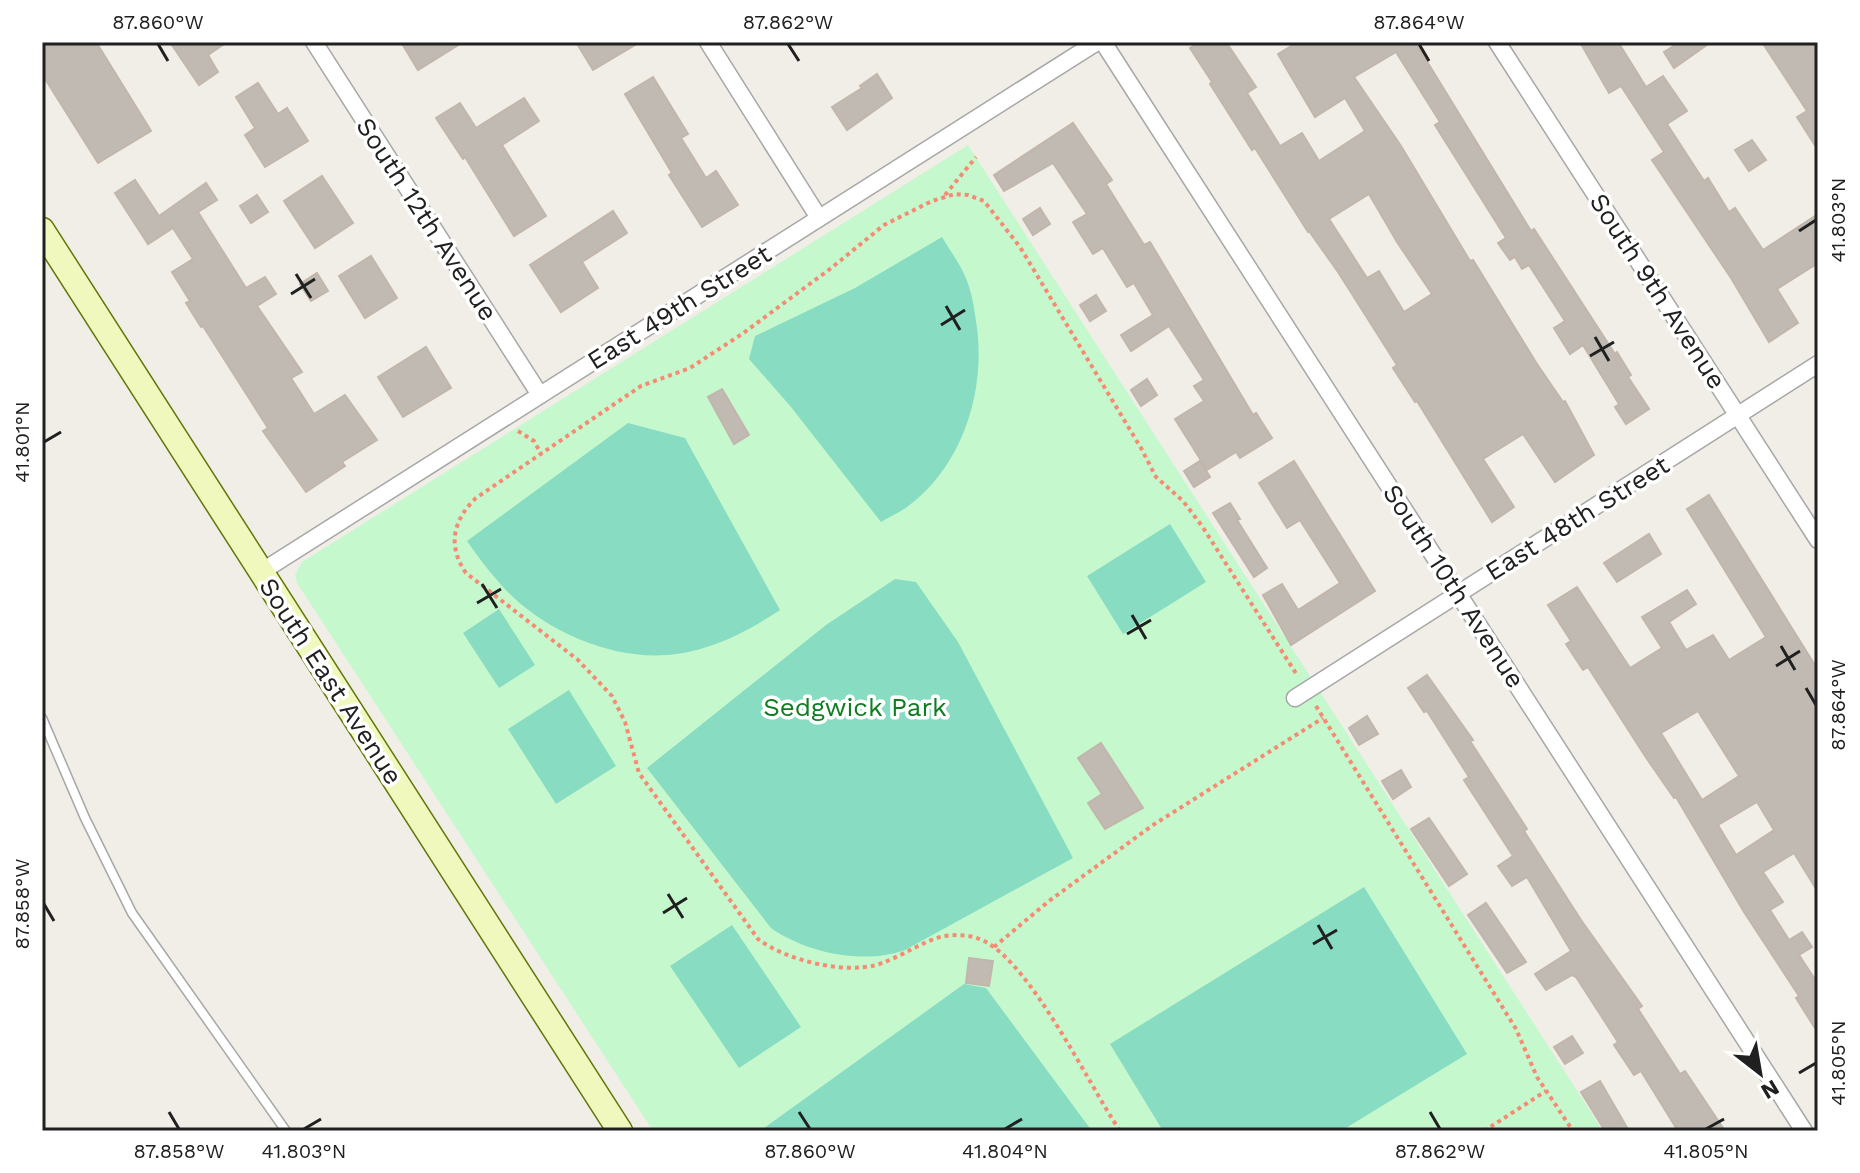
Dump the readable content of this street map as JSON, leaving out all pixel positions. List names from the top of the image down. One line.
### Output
{"streets":{"main road":["South East Avenue"],"street":["South 12th Avenue","South 9th Avenue","East 49th Street","East 48th Street","South 10th Avenue"]},"crossings":[["South 12th Avenue","East 49th Street"],["South 9th Avenue","East 48th Street"],["East 49th Street","South East Avenue"],["East 48th Street","South 10th Avenue"]],"parks":["Sedgwick Park"],"north":"bottom right","coordinates":["87.860°W","87.862°W","87.864°W","41.803°N","41.801°N","87.858°W","41.805°N","41.804°N"]}
